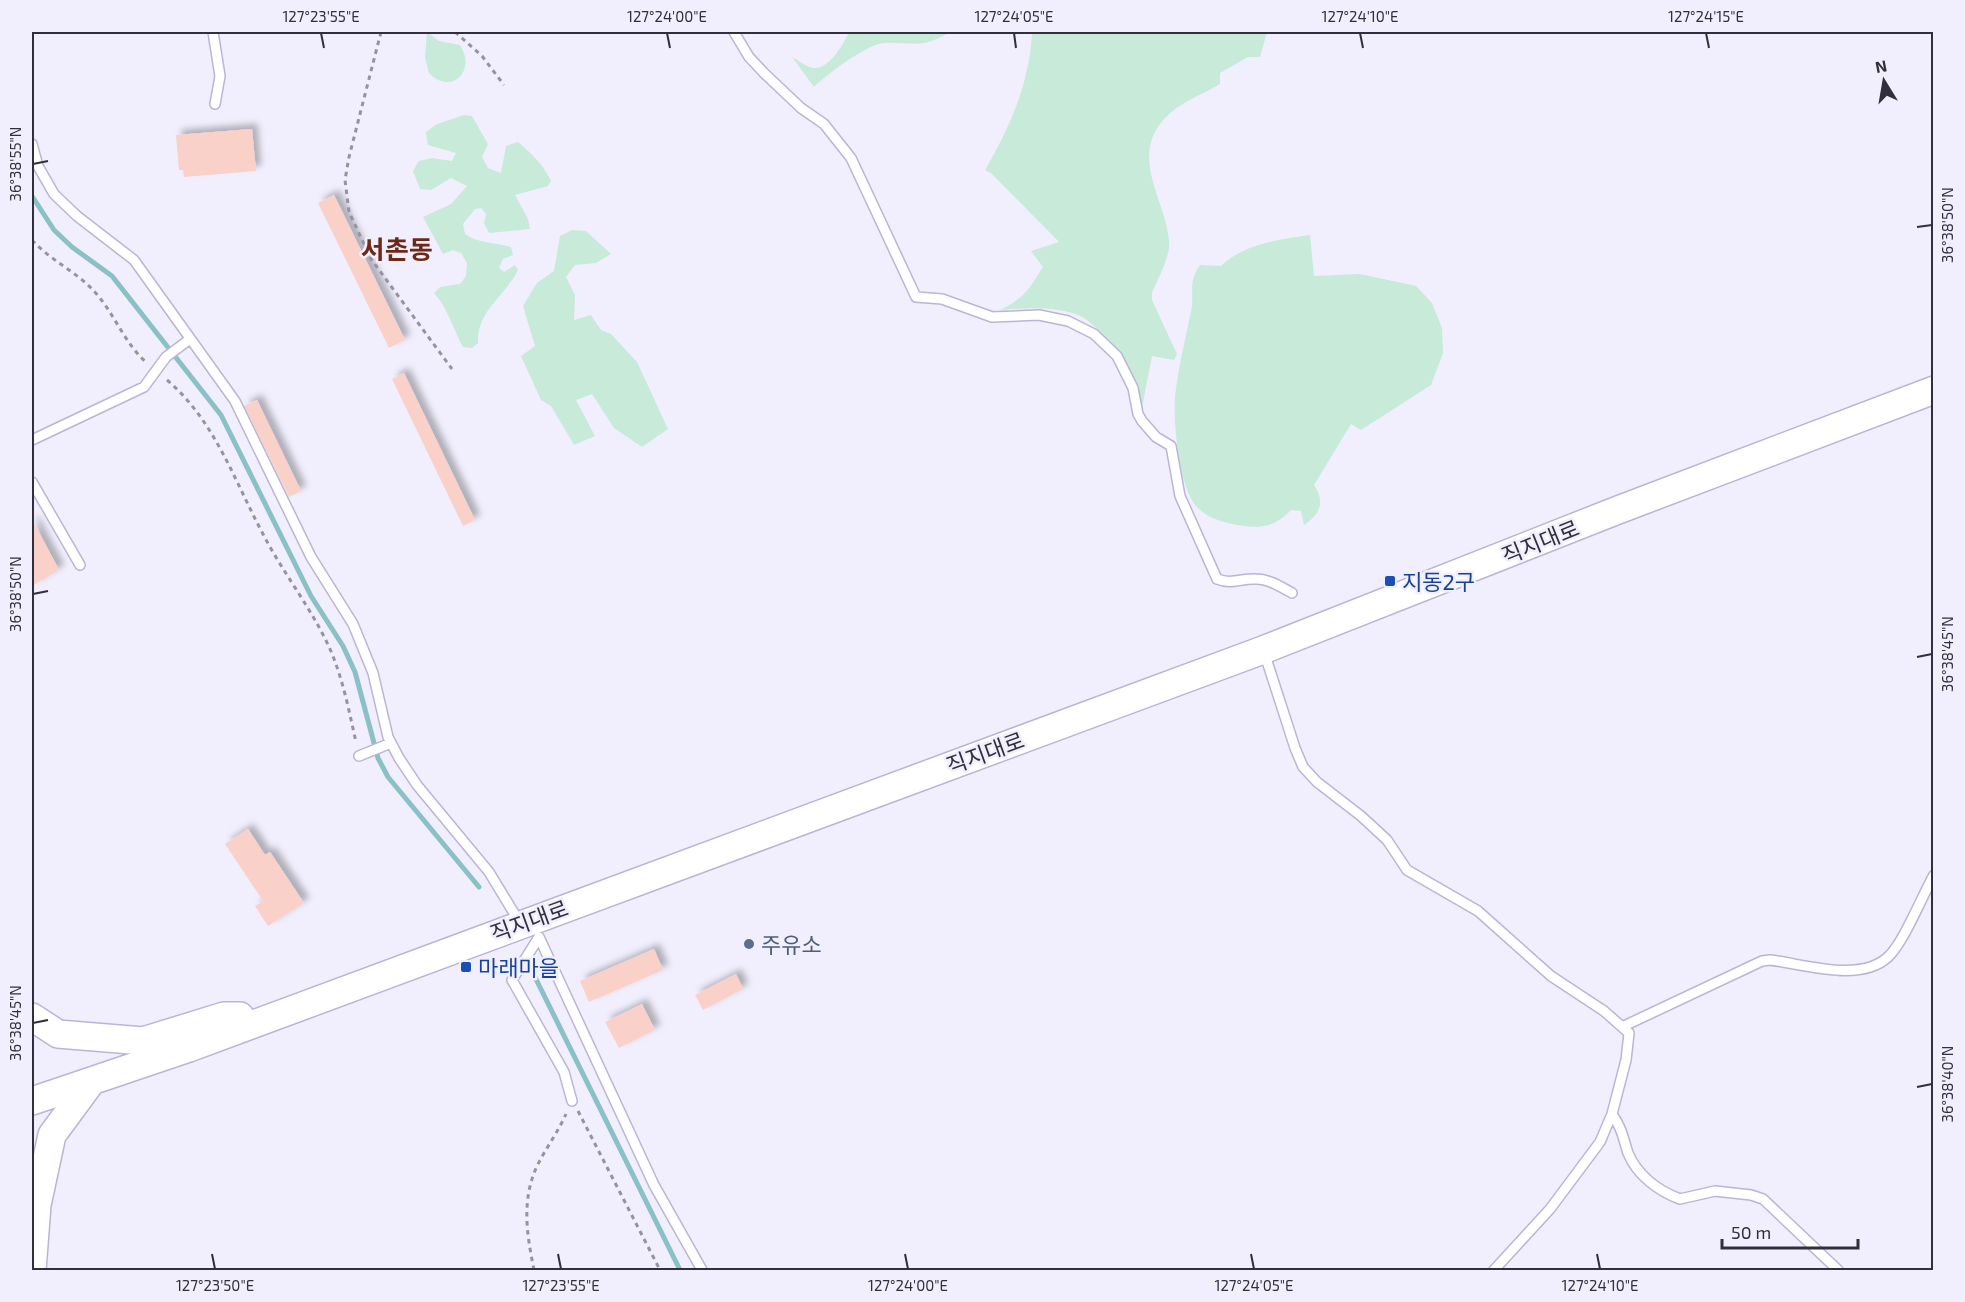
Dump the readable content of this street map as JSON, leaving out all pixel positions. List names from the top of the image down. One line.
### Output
{"streets":{"main road":["직지대로"]},"districts":["서촌동"],"places":{"transit":["지동2구","마래마을"],"other":["주유소"]},"scale_bar":"50 m","north":"top","coordinates":["127°23'55\"E","127°24'00\"E","127°24'05\"E","127°24'10\"E","127°24'15\"E","36°38'55\"N","36°38'50\"N","36°38'45\"N","36°38'40\"N","127°23'50\"E"]}
